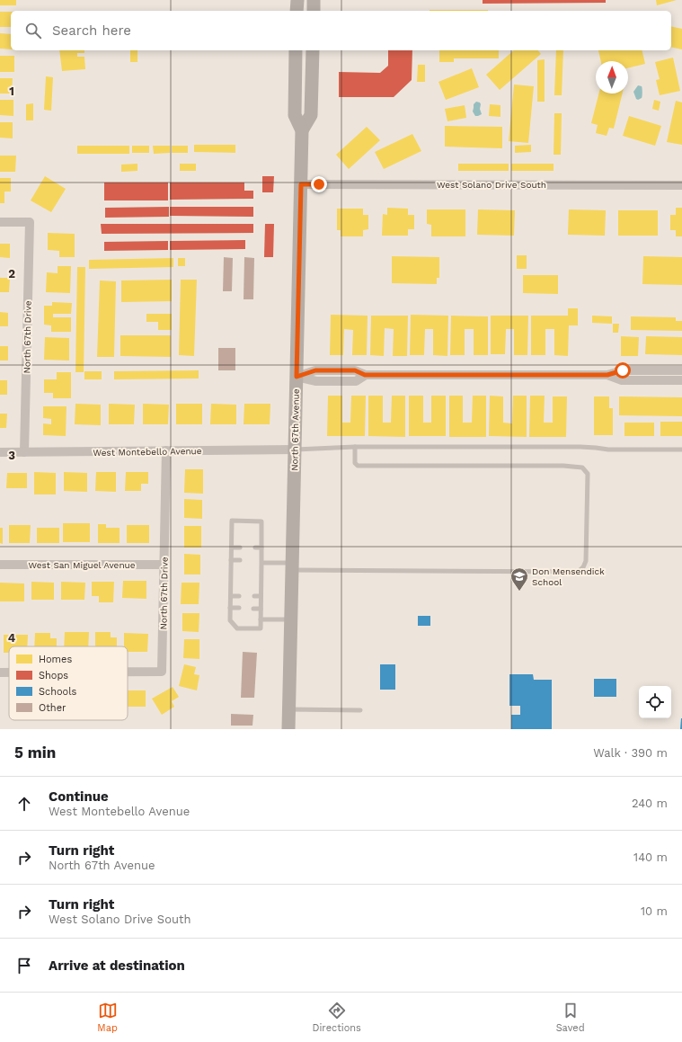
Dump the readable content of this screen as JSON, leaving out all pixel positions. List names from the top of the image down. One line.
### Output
{"streets":{"main road":["North 67th Avenue"],"street":["West Solano Drive South","North 67th Drive","West Montebello Avenue","West San Miguel Avenue"]},"crossings":[["West Solano Drive South","North 67th Avenue"],["North 67th Drive","West Montebello Avenue"],["North 67th Drive","West San Miguel Avenue"],["North 67th Avenue","West Montebello Avenue"]],"places":{"school or university":["Don Mensendick School"]},"legend":["Homes","Shops","Schools","Other"],"north":"top","page":{"search":"Search here","heading":["5 min","Walk · 390 m"],"list":[["Continue","West Montebello Avenue","240 m"],["Turn right","North 67th Avenue","140 m"],["Turn right","West Solano Drive South","10 m"],"Arrive at destination"],"nav":["Map","Directions","Saved"]},"grid":{"rows":["1","2","3","4"]}}
